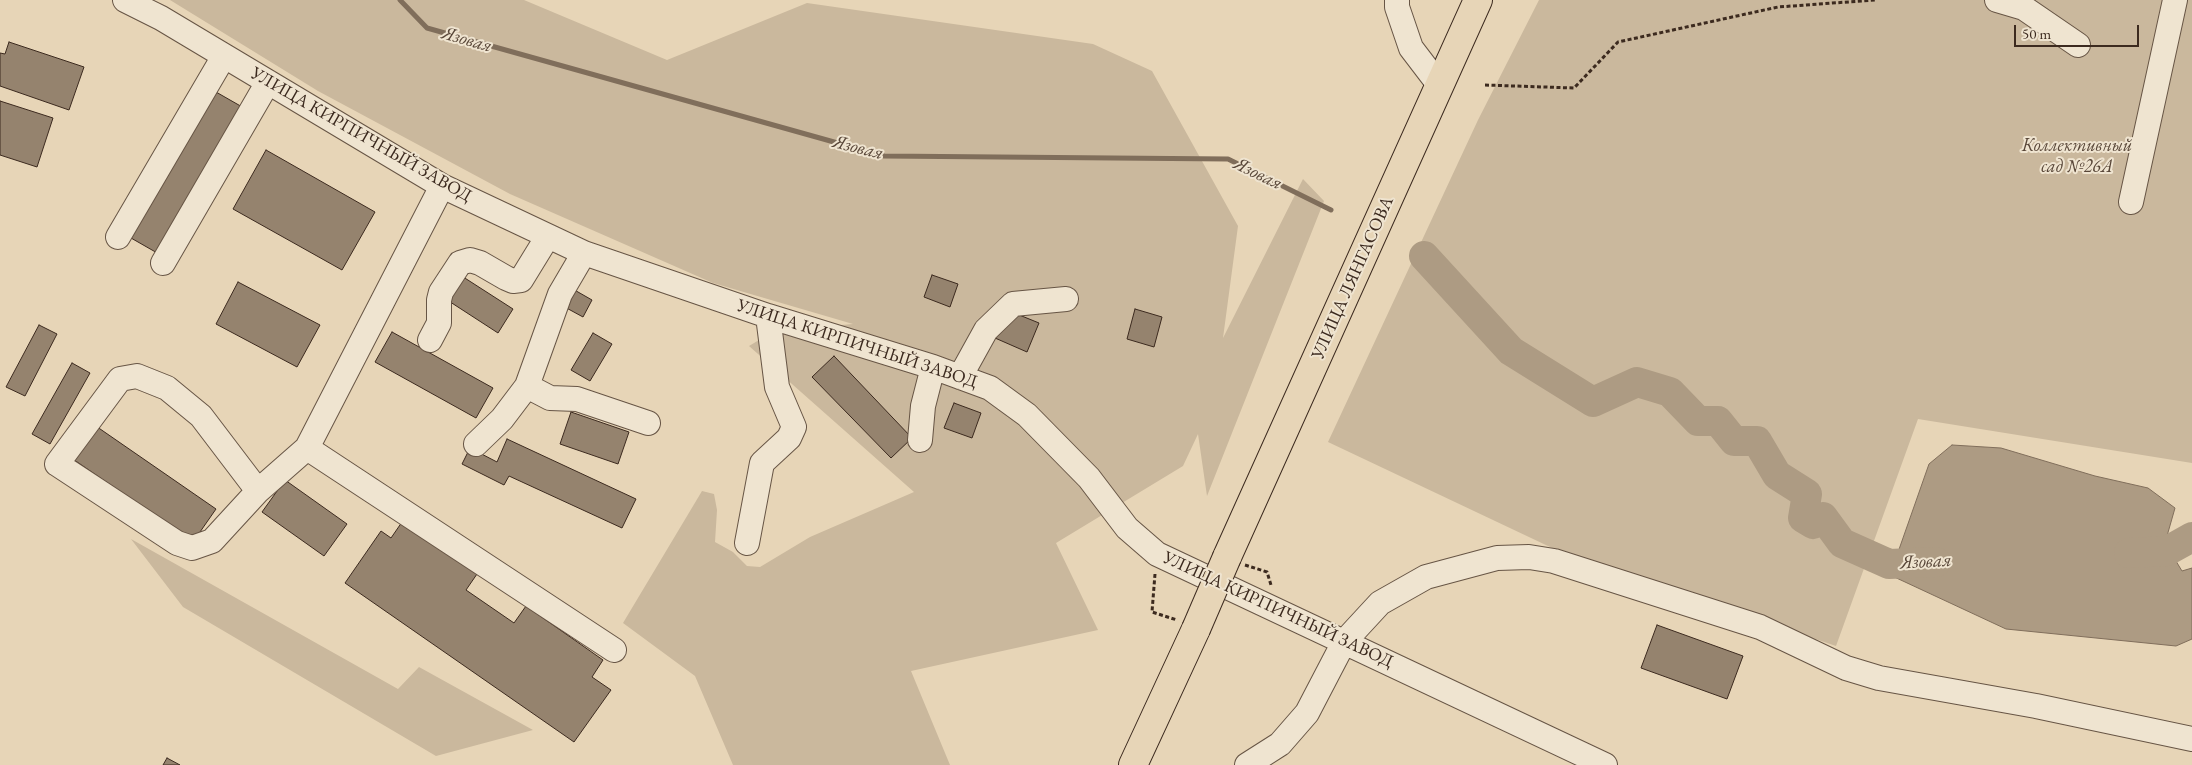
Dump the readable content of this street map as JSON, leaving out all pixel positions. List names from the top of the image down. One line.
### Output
{"streets":{"main road":["УЛИЦА ЛЯНГАСОВА"],"street":["УЛИЦА КИРПИЧНЫЙ ЗАВОД"]},"water":["Язовая"],"parks":["Коллективный сад №26А"],"scale_bar":"50 m"}
